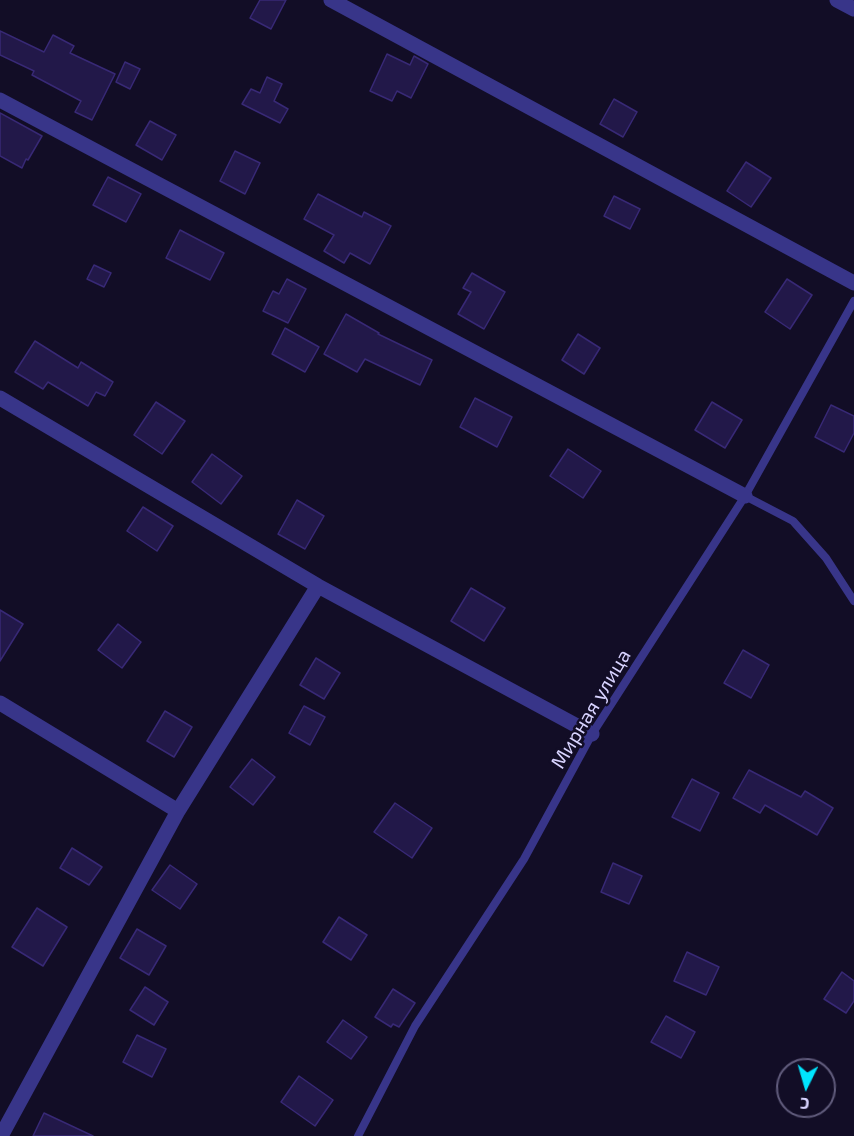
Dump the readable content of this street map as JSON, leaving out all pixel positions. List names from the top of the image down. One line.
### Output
{"streets":{"lane":["Мирная улица"]},"north":"bottom"}
